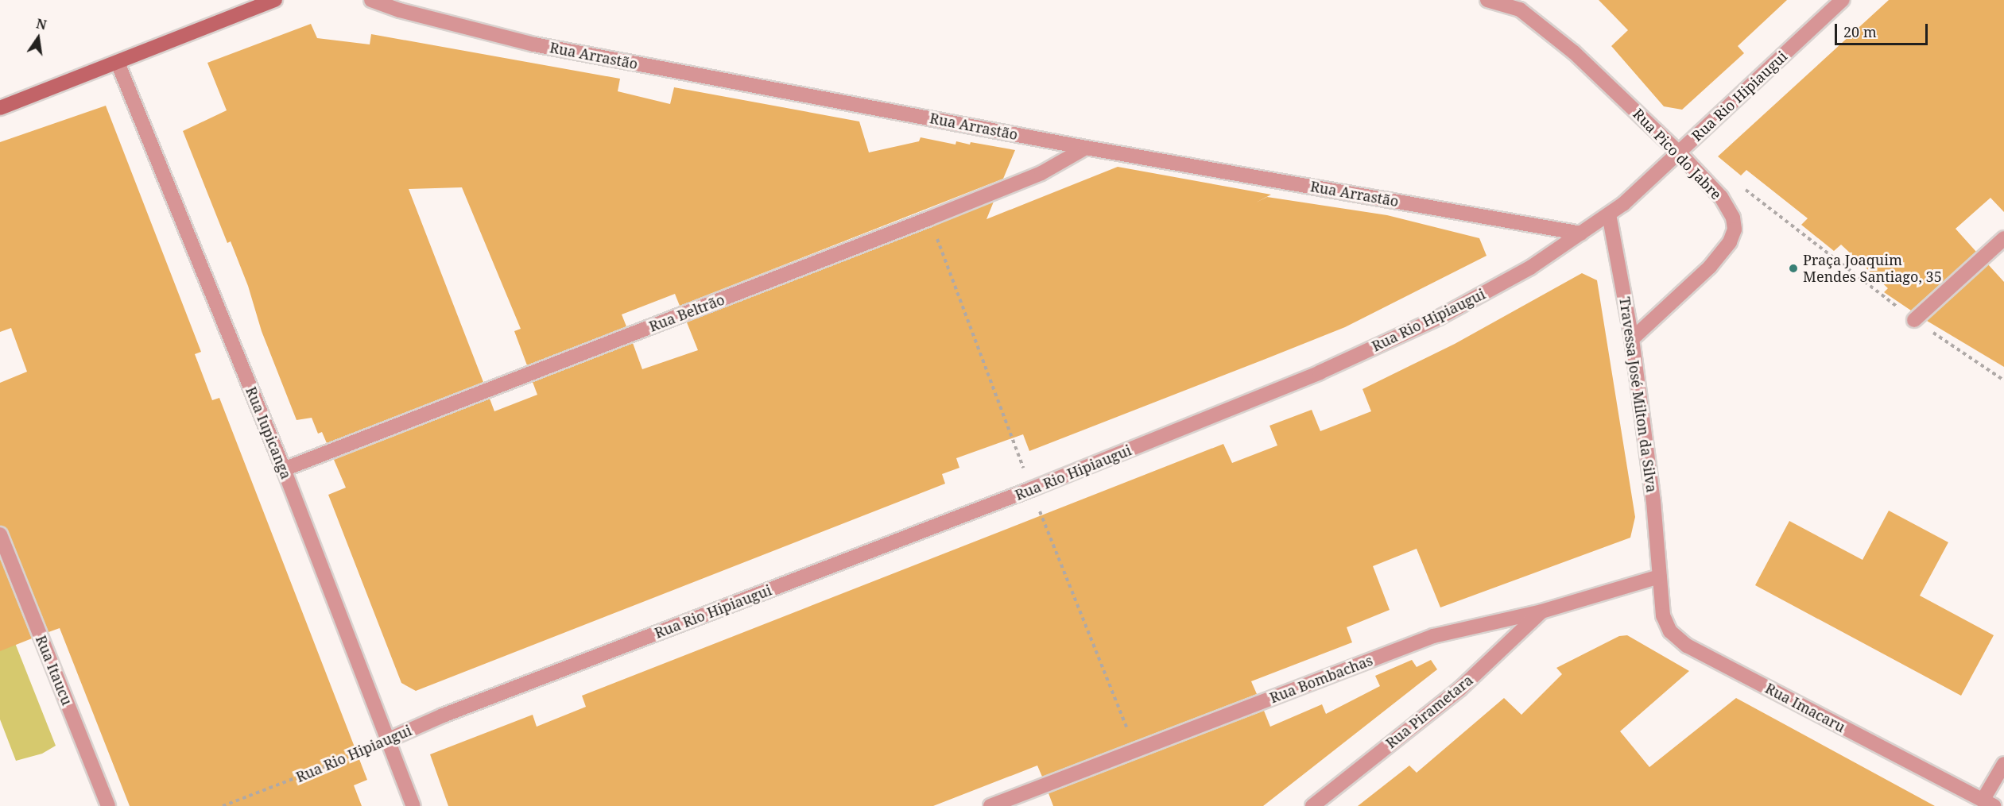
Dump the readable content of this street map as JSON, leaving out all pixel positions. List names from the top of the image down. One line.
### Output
{"streets":{"street":["Rua Arrastão","Rua Rio Hipiaugui","Rua Pico do Jabre","Rua Beltrão","Travessa José Milton da Silva","Rua Iupicanga","Rua Itaucu","Rua Bombachas","Rua Imacaru","Rua Pirametara"]},"crossings":[["Rua Arrastão","Rua Rio Hipiaugui"],["Rua Arrastão","Rua Beltrão"],["Rua Rio Hipiaugui","Rua Pico do Jabre"],["Rua Rio Hipiaugui","Travessa José Milton da Silva"],["Rua Rio Hipiaugui","Rua Iupicanga"],["Rua Pico do Jabre","Travessa José Milton da Silva"],["Rua Beltrão","Rua Iupicanga"],["Travessa José Milton da Silva","Rua Bombachas"],["Travessa José Milton da Silva","Rua Imacaru"],["Rua Bombachas","Rua Imacaru"],["Rua Bombachas","Rua Pirametara"]],"places":["Praça Joaquim Mendes Santiago, 35"],"scale_bar":"20 m","north":"top"}
